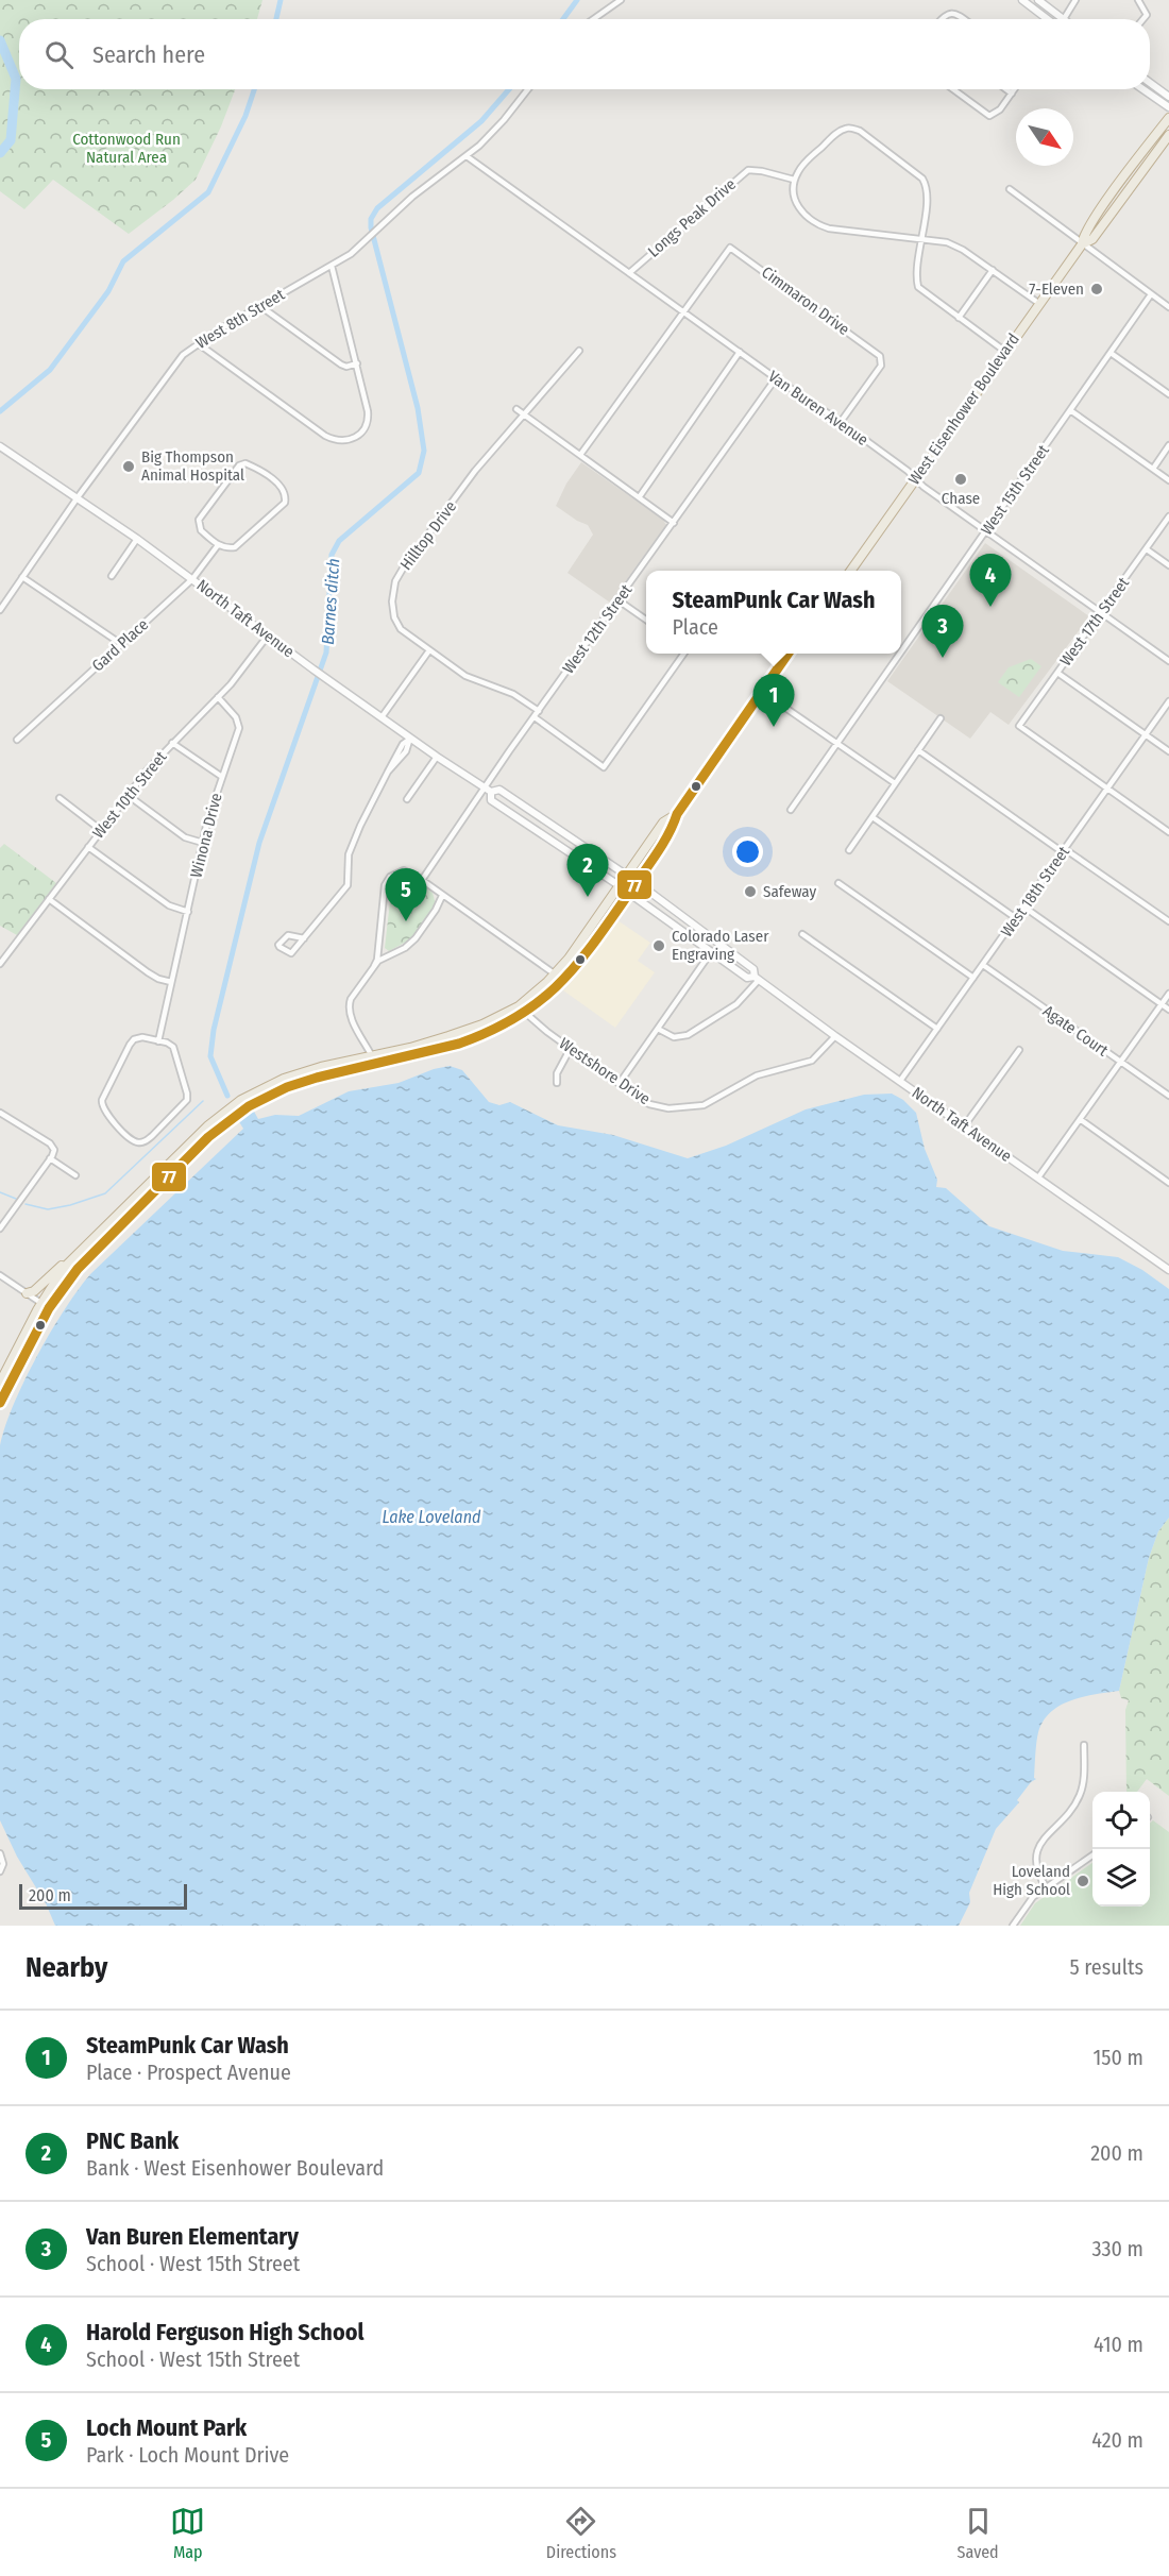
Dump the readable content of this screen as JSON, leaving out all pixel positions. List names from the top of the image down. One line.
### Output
{"streets":{"highway":["West Eisenhower Boulevard"],"main road":["North Taft Avenue"],"street":["Longs Peak Drive","Cimmaron Drive","West 8th Street","Van Buren Avenue","West 15th Street","Hilltop Drive","West 17th Street","West 12th Street","Gard Place","West 10th Street","Winona Drive","West 18th Street","Agate Court","Westshore Drive"]},"crossings":[["Longs Peak Drive","Van Buren Avenue"],["Cimmaron Drive","Van Buren Avenue"],["West 8th Street","Van Buren Avenue"],["West 8th Street","North Taft Avenue"],["Van Buren Avenue","West Eisenhower Boulevard"],["Van Buren Avenue","West 15th Street"],["Van Buren Avenue","West 17th Street"],["Van Buren Avenue","West 12th Street"],["Hilltop Drive","West 12th Street"],["North Taft Avenue","West 12th Street"],["North Taft Avenue","Gard Place"],["North Taft Avenue","West 10th Street"],["North Taft Avenue","West 18th Street"],["North Taft Avenue","Westshore Drive"],["West 17th Street","West 18th Street"],["West 10th Street","Winona Drive"],["West 18th Street","Agate Court"]],"water":["Barnes ditch","Lake Loveland"],"parks":["Cottonwood Run Natural Area"],"places":["7-Eleven","Big Thompson Animal Hospital","Chase","Safeway","Colorado Laser Engraving","Loveland High School"],"lines":["transit line 77"],"scale_bar":"200 m","north":"bottom right","page":{"search":"Search here","pins":["4","3","1","2","5"],"popup":["SteamPunk Car Wash","Place"],"scale":"200 m","heading":["Nearby","5 results"],"list":[{"mark":"1","name":"SteamPunk Car Wash","note":"Place · Prospect Avenue","value":"150 m"},{"mark":"2","name":"PNC Bank","note":"Bank · West Eisenhower Boulevard","value":"200 m"},{"mark":"3","name":"Van Buren Elementary","note":"School · West 15th Street","value":"330 m"},{"mark":"4","name":"Harold Ferguson High School","note":"School · West 15th Street","value":"410 m"},{"mark":"5","name":"Loch Mount Park","note":"Park · Loch Mount Drive","value":"420 m"}],"nav":["Map","Directions","Saved"]}}
